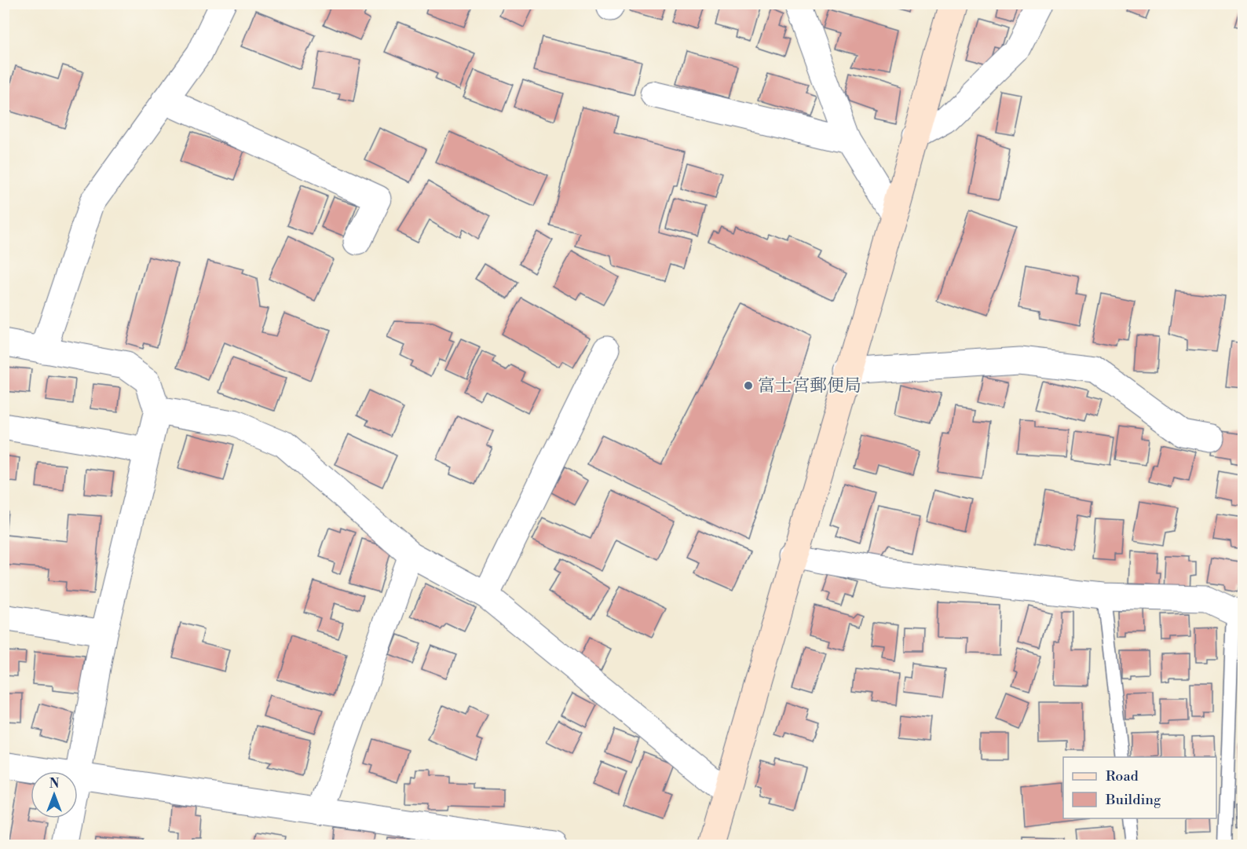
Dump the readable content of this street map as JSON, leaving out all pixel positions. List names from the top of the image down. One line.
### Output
{"places":["富士宮郵便局"],"legend":["Road","Building"],"north":"top"}
